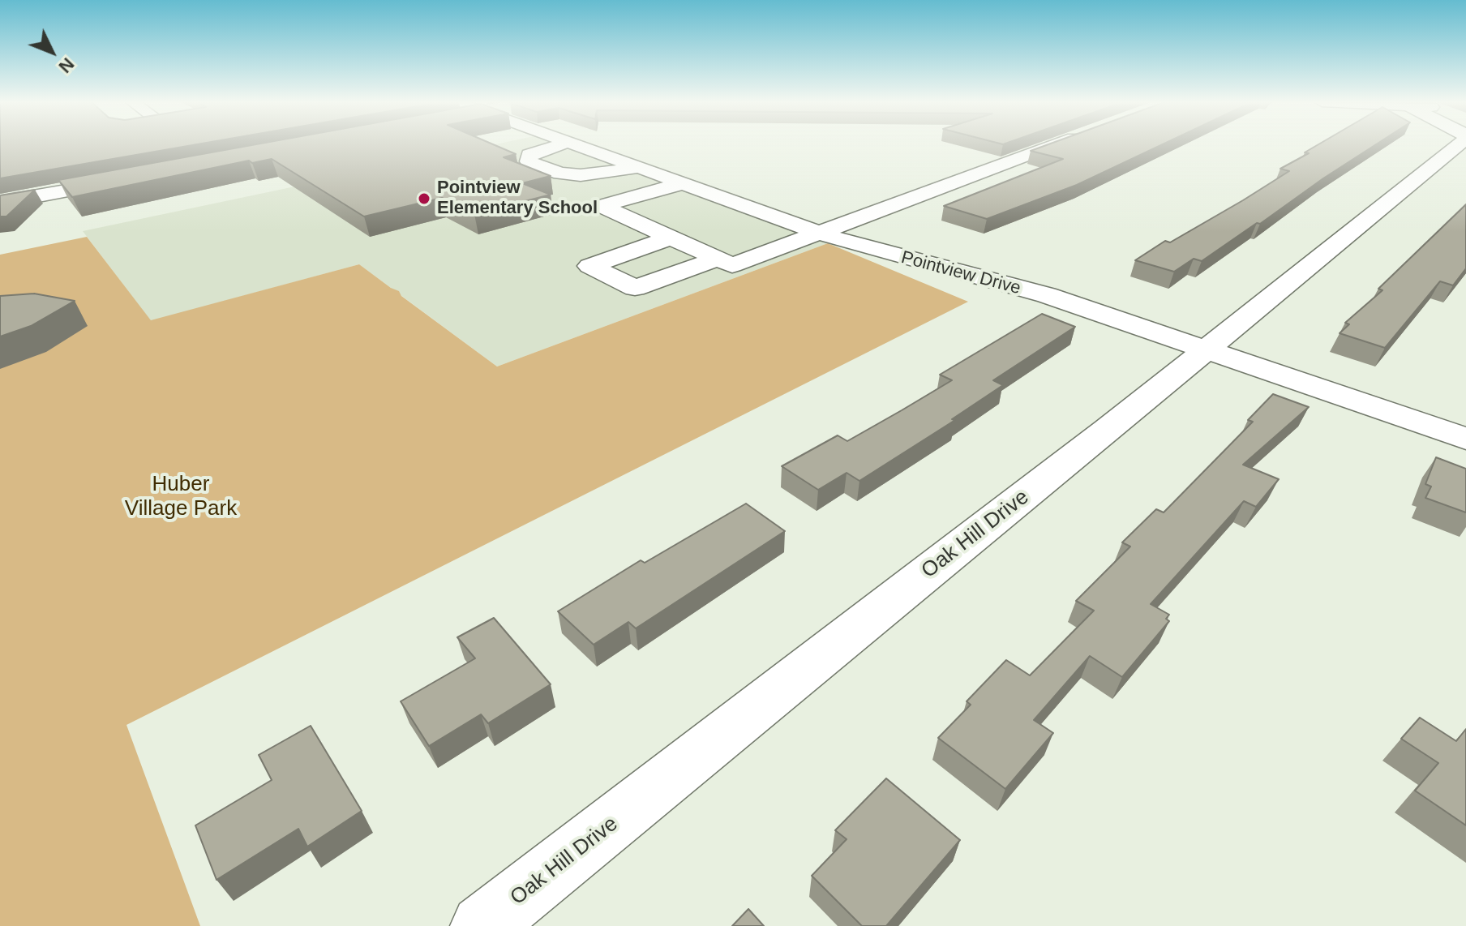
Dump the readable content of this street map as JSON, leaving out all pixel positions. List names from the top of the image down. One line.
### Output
{"streets":{"street":["Pointview Drive","Oak Hill Drive"]},"crossings":[["Pointview Drive","Oak Hill Drive"]],"parks":["Huber Village Park"],"places":["Pointview Elementary School"],"north":"bottom right"}
